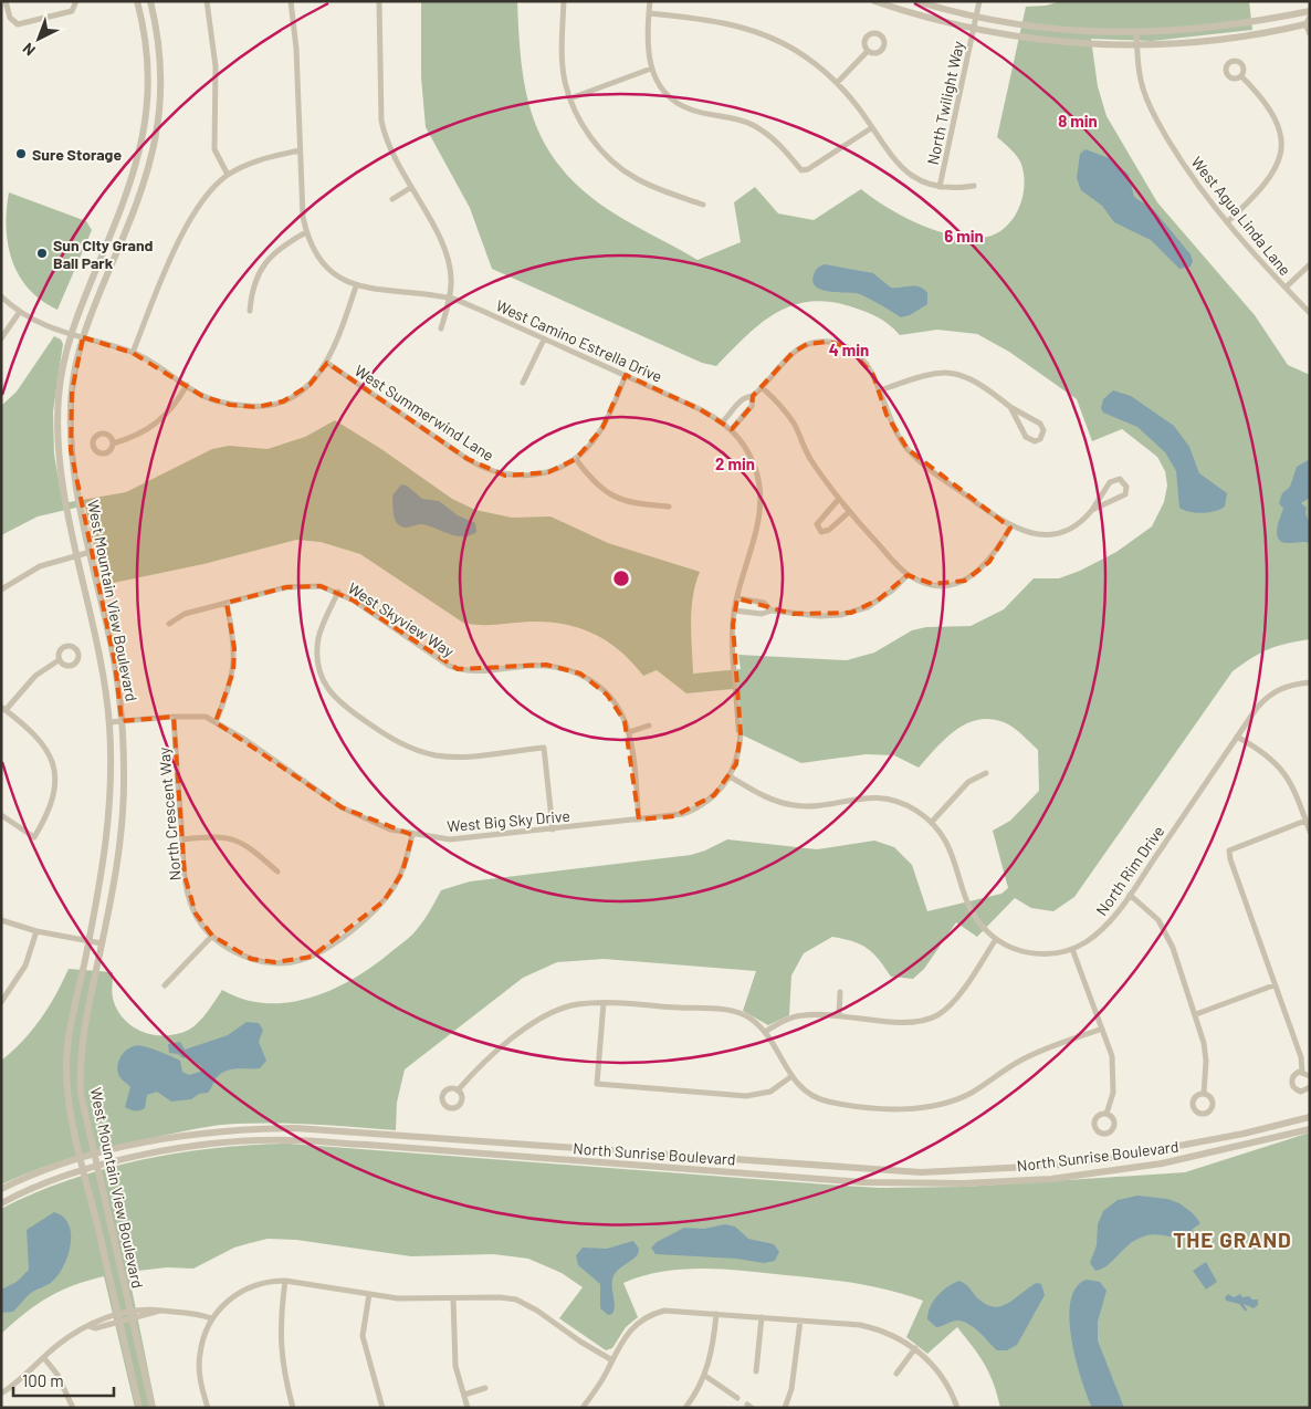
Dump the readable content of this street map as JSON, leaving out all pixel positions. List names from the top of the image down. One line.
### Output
{"streets":{"street":["North Twilight Way","West Agua Linda Lane","West Camino Estrella Drive","West Summerwind Lane","West Mountain View Boulevard","West Skyview Way","North Crescent Way","West Big Sky Drive","North Rim Drive","North Sunrise Boulevard"]},"crossings":[["West Camino Estrella Drive","West Summerwind Lane"],["West Camino Estrella Drive","West Big Sky Drive"],["West Camino Estrella Drive","North Rim Drive"],["West Mountain View Boulevard","West Big Sky Drive"],["West Mountain View Boulevard","North Sunrise Boulevard"],["West Skyview Way","West Big Sky Drive"],["North Crescent Way","West Big Sky Drive"],["West Big Sky Drive","North Rim Drive"]],"districts":["THE GRAND"],"places":["Sure Storage","Sun City Grand Ball Park"],"scale_bar":"100 m","north":"bottom left","rings":["8 min","6 min","4 min","2 min"]}
